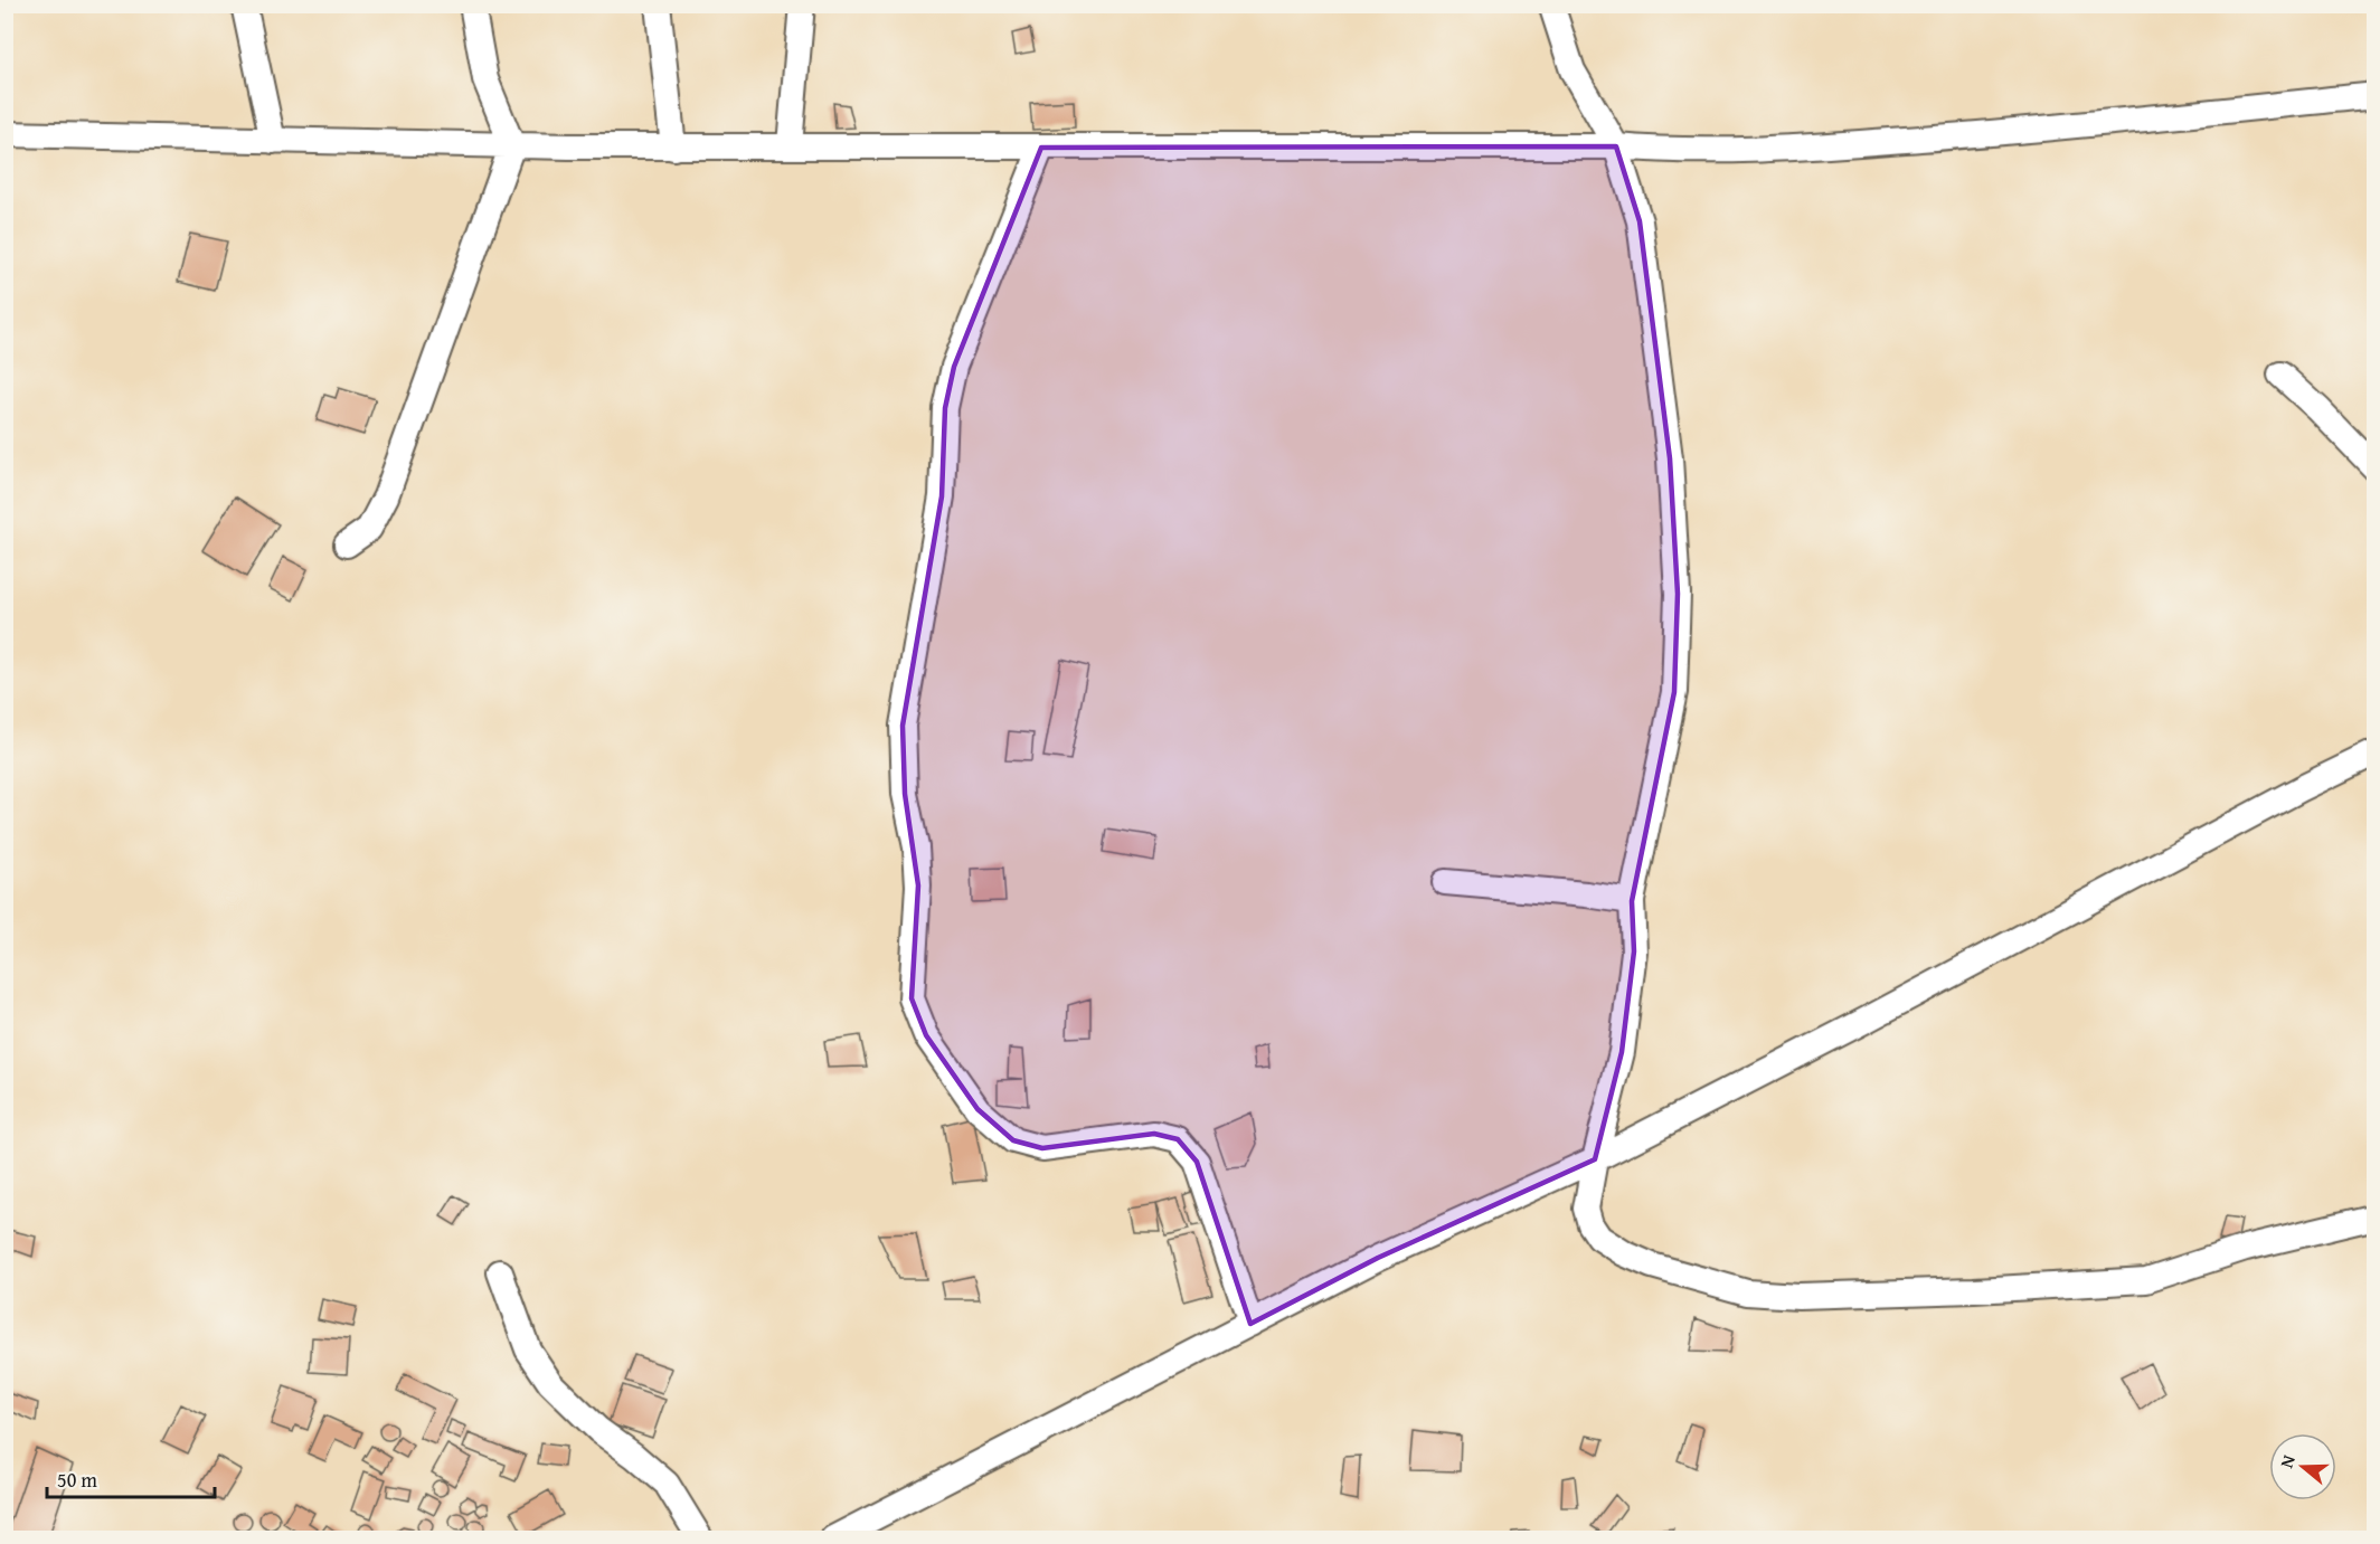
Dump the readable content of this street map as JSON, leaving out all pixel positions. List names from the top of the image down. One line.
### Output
{"scale_bar":"50 m","north":"left"}
